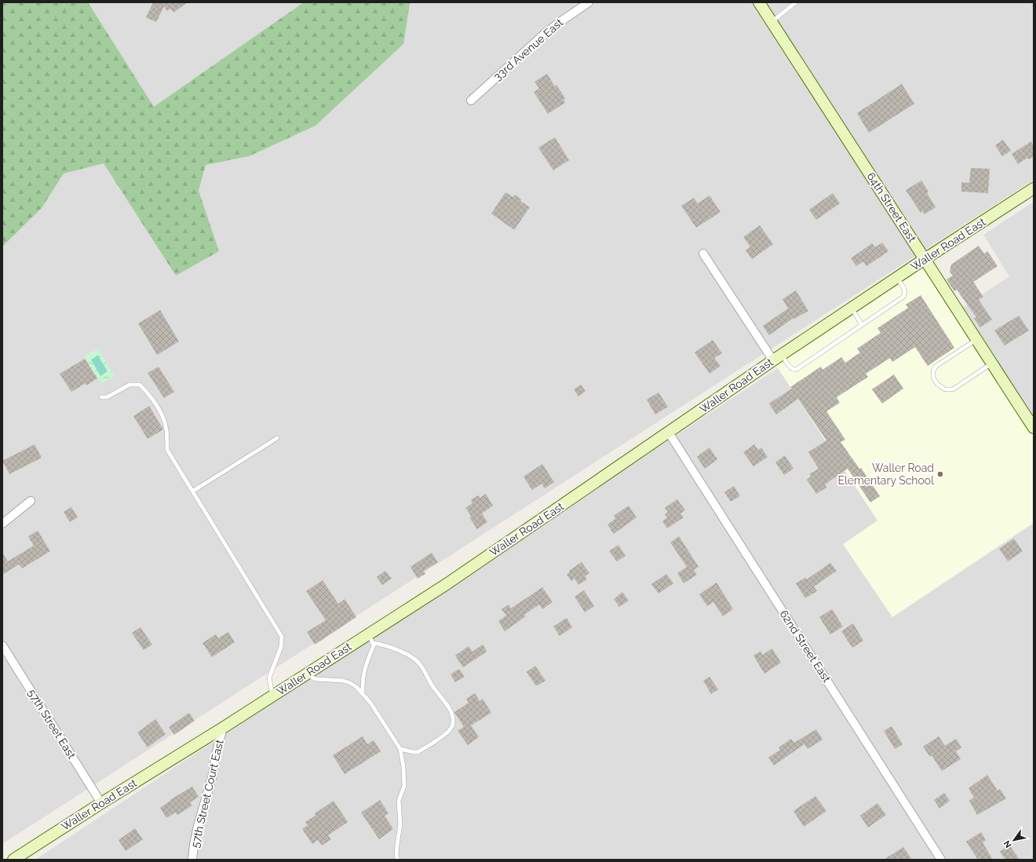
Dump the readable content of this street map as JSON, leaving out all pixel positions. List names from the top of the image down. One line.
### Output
{"streets":{"street":["33rd Avenue East","64th Street East","Waller Road East","62nd Street East","57th Street East","57th Street Court East"]},"crossings":[["64th Street East","Waller Road East"],["Waller Road East","62nd Street East"],["Waller Road East","57th Street East"],["Waller Road East","57th Street Court East"]],"places":["Waller Road Elementary School"],"north":"bottom left"}
